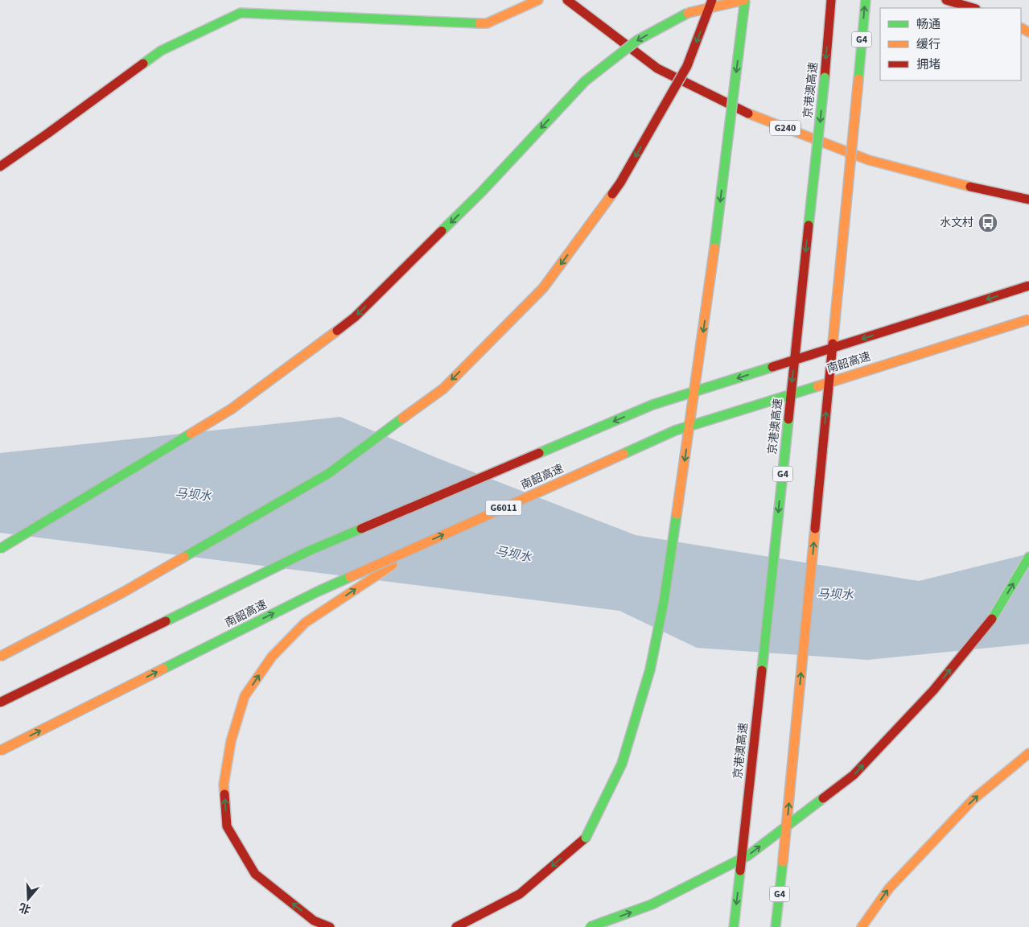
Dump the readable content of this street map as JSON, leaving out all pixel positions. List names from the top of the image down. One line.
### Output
{"streets":{"main road":["G4","京港澳高速","G240","南韶高速","G6011"]},"water":["马坝水"],"places":{"bus stop":["水文村"]},"legend":["畅通","缓行","拥堵"],"north":"bottom"}
